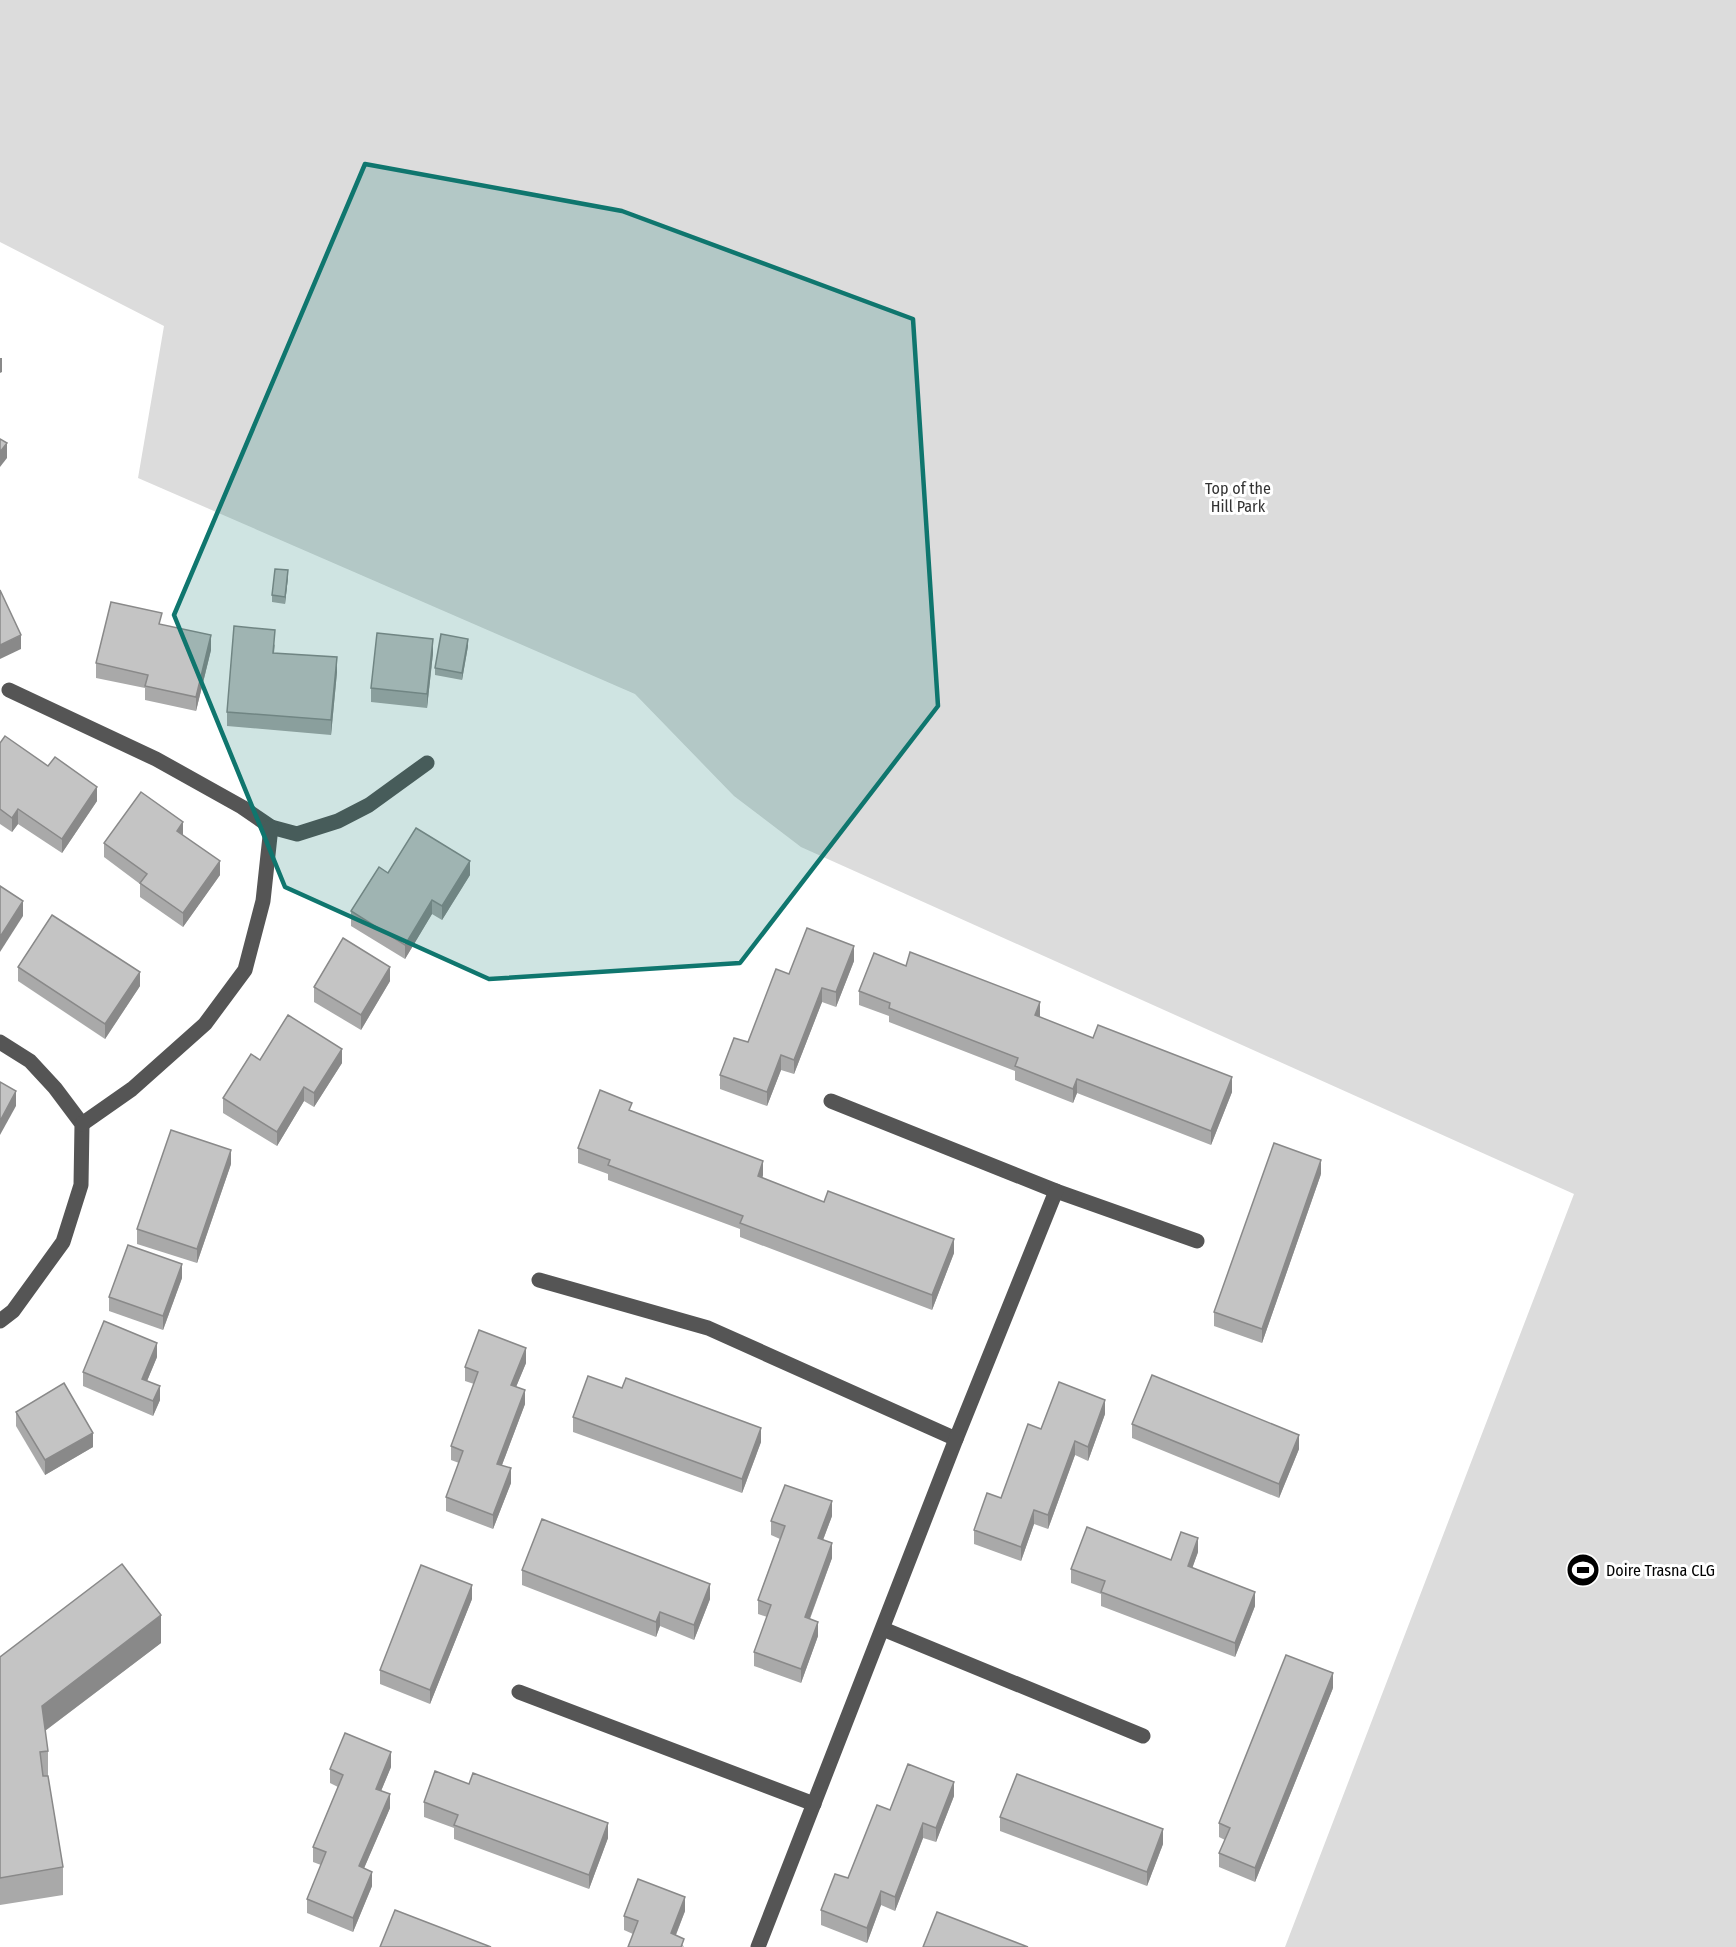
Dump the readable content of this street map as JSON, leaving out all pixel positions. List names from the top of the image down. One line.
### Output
{"parks":["Top of the Hill Park"],"places":{"sports":["Doire Trasna CLG"]}}
